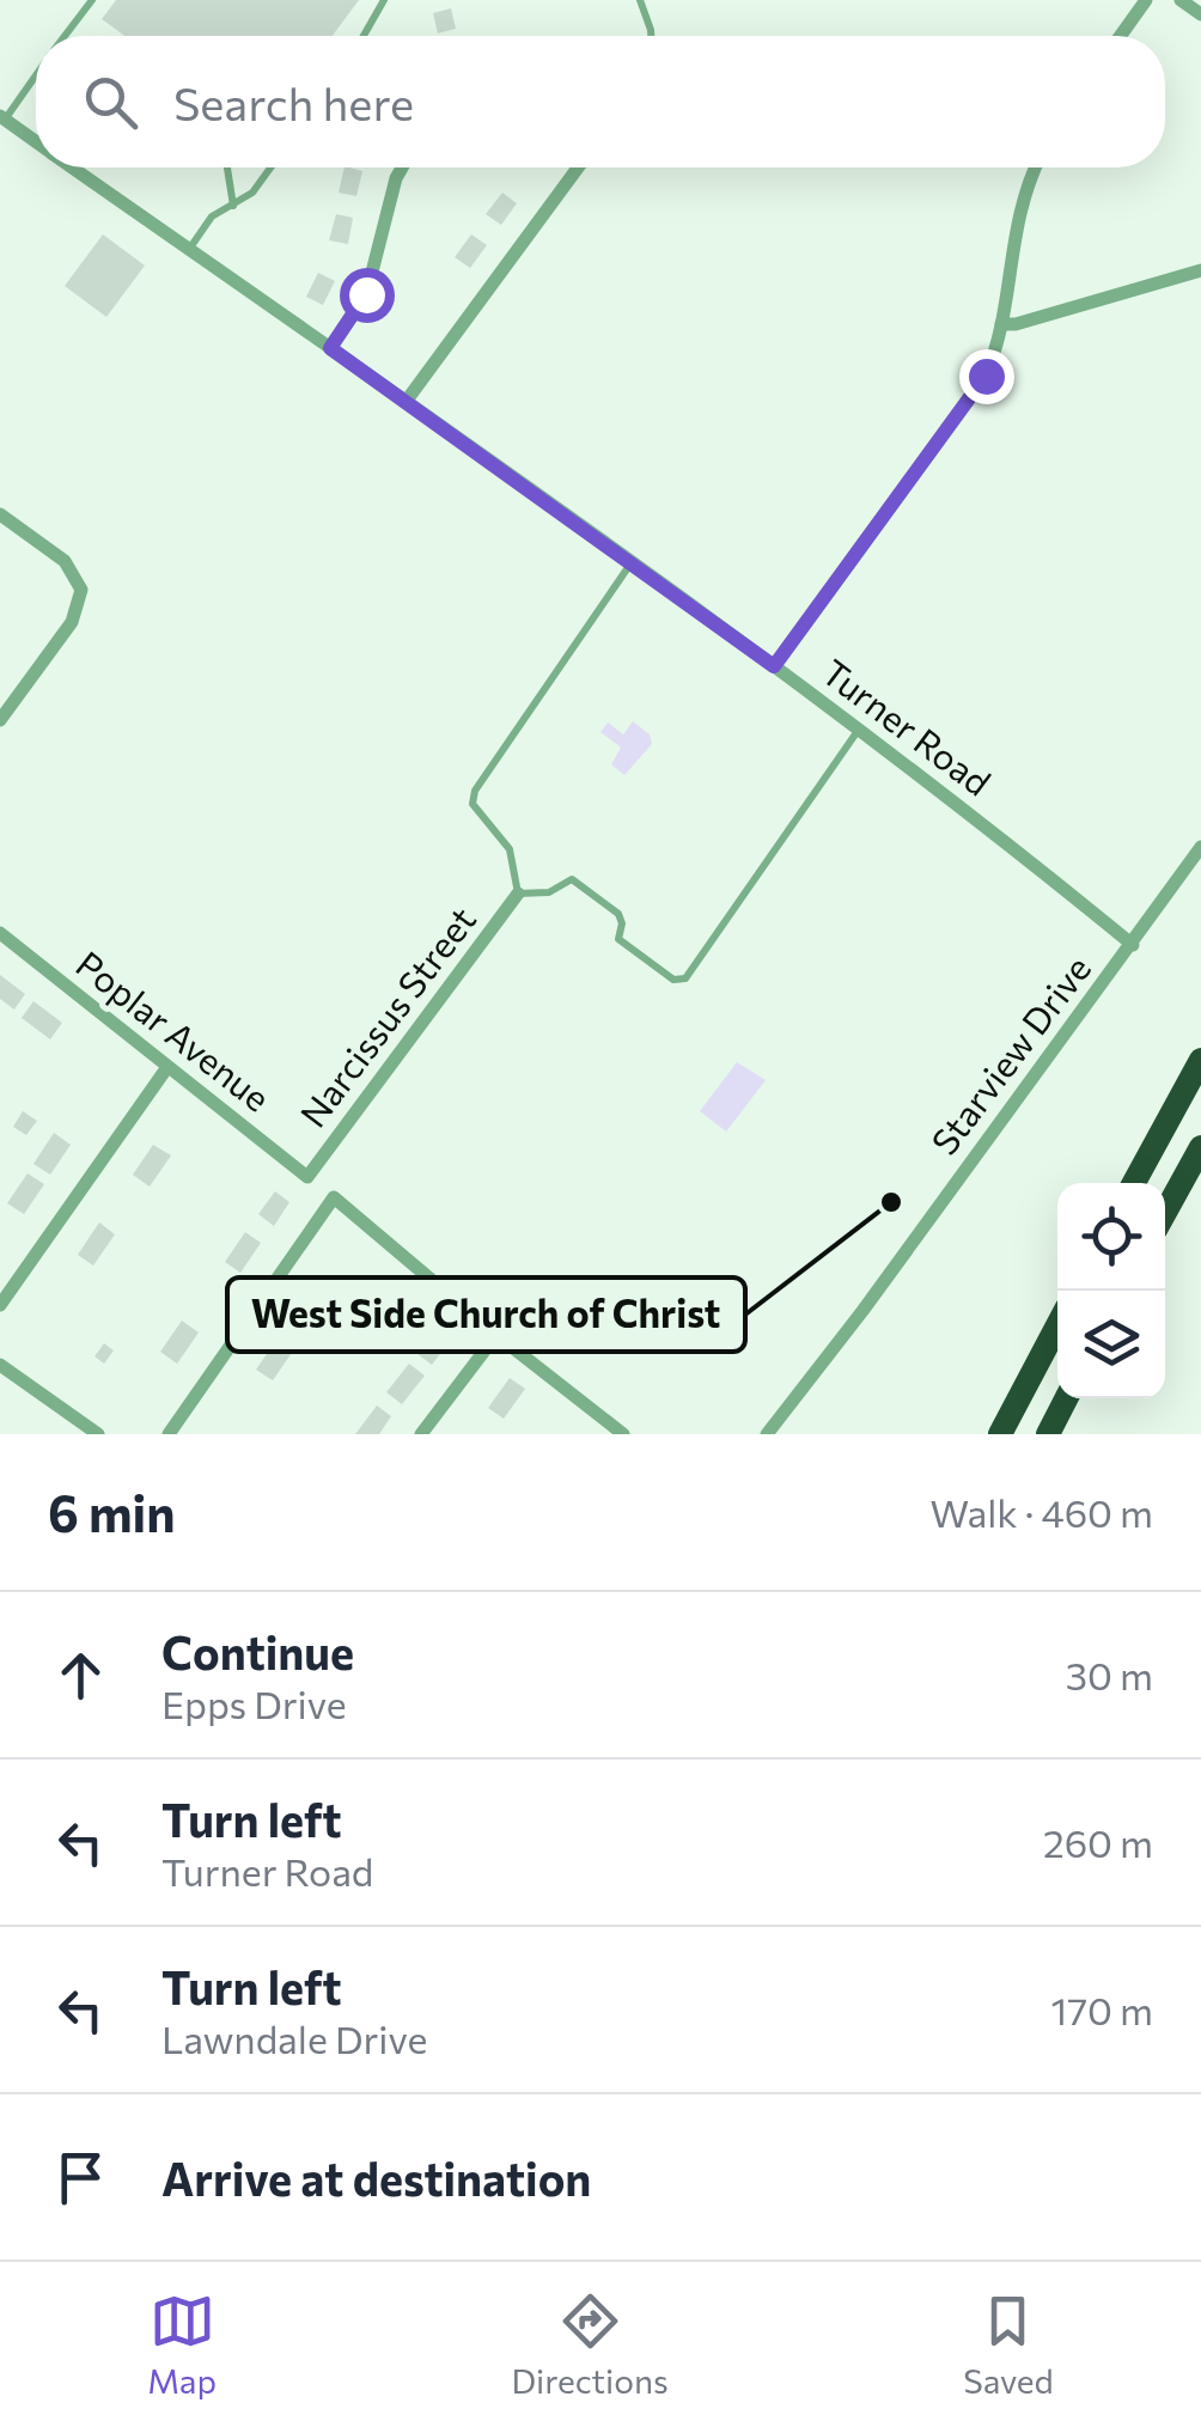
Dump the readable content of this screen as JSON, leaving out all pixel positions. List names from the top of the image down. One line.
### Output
{"streets":{"street":["Turner Road","Narcissus Street","Poplar Avenue","Starview Drive"]},"crossings":[["Turner Road","Starview Drive"],["Narcissus Street","Poplar Avenue"]],"places":["West Side Church of Christ"],"page":{"search":"Search here","heading":["6 min","Walk · 460 m"],"list":[["Continue","Epps Drive","30 m"],["Turn left","Turner Road","260 m"],["Turn left","Lawndale Drive","170 m"],"Arrive at destination"],"nav":["Map","Directions","Saved"]}}
